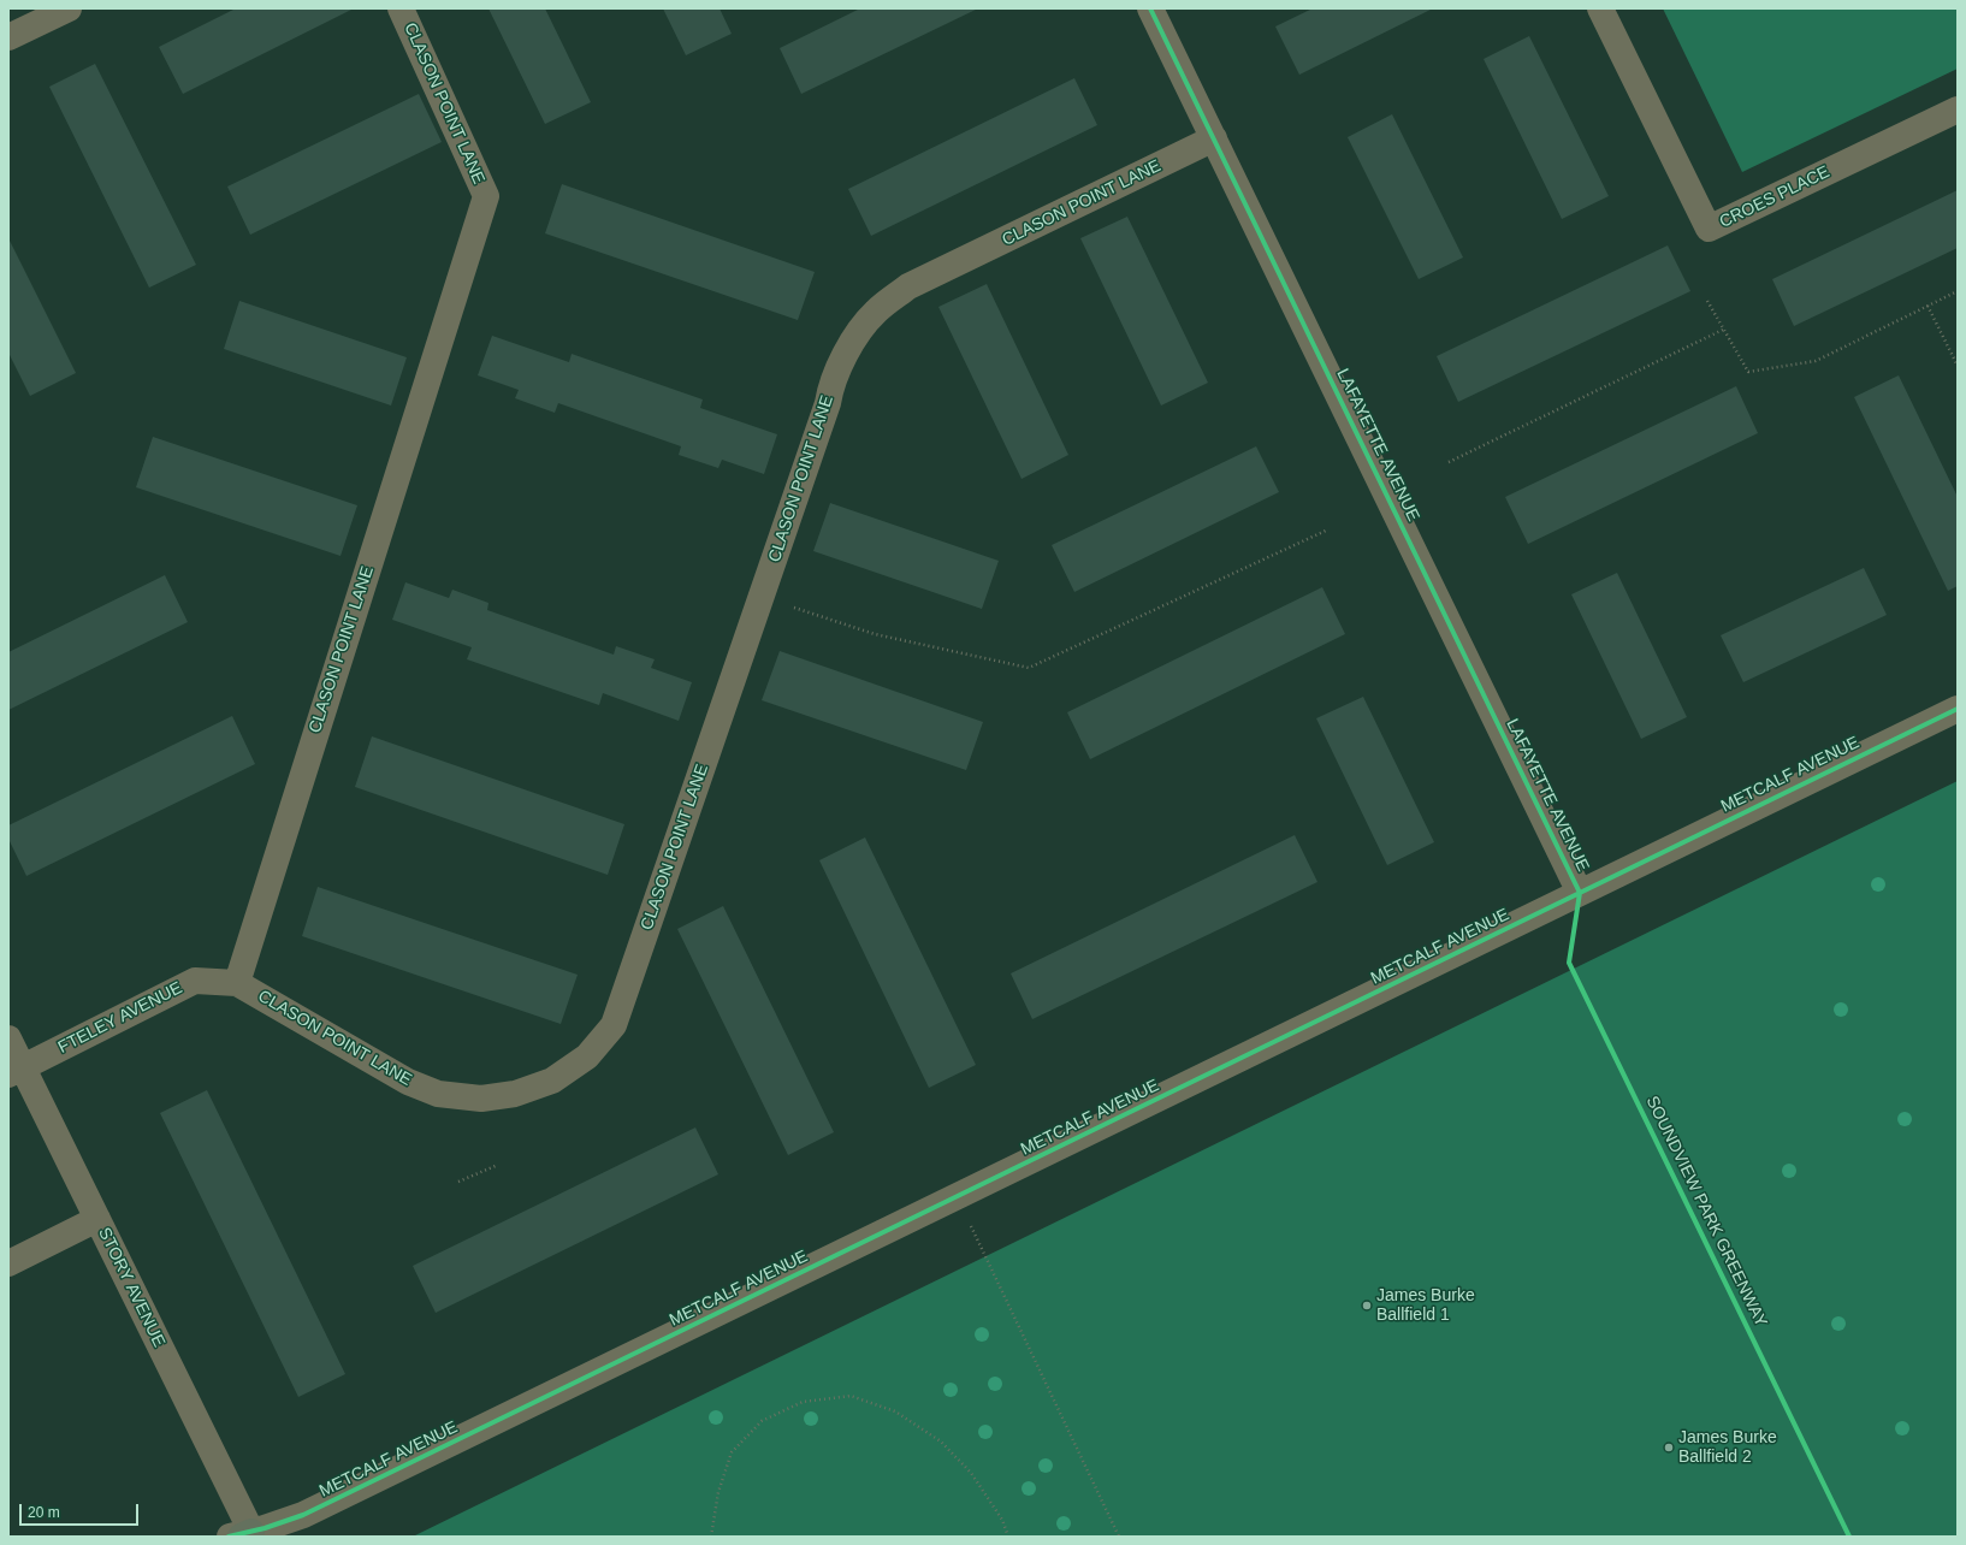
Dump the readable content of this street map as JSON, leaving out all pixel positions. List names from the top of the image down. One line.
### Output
{"streets":{"street":["CLASON POINT LANE","CROES PLACE","LAFAYETTE AVENUE","METCALF AVENUE","FTELEY AVENUE","STORY AVENUE"],"cycle path":["SOUNDVIEW PARK GREENWAY"]},"crossings":[["CLASON POINT LANE","LAFAYETTE AVENUE"],["CLASON POINT LANE","FTELEY AVENUE"],["LAFAYETTE AVENUE","METCALF AVENUE"],["METCALF AVENUE","STORY AVENUE"],["FTELEY AVENUE","STORY AVENUE"]],"places":["James Burke Ballfield 1","James Burke Ballfield 2"],"scale_bar":"20 m"}
